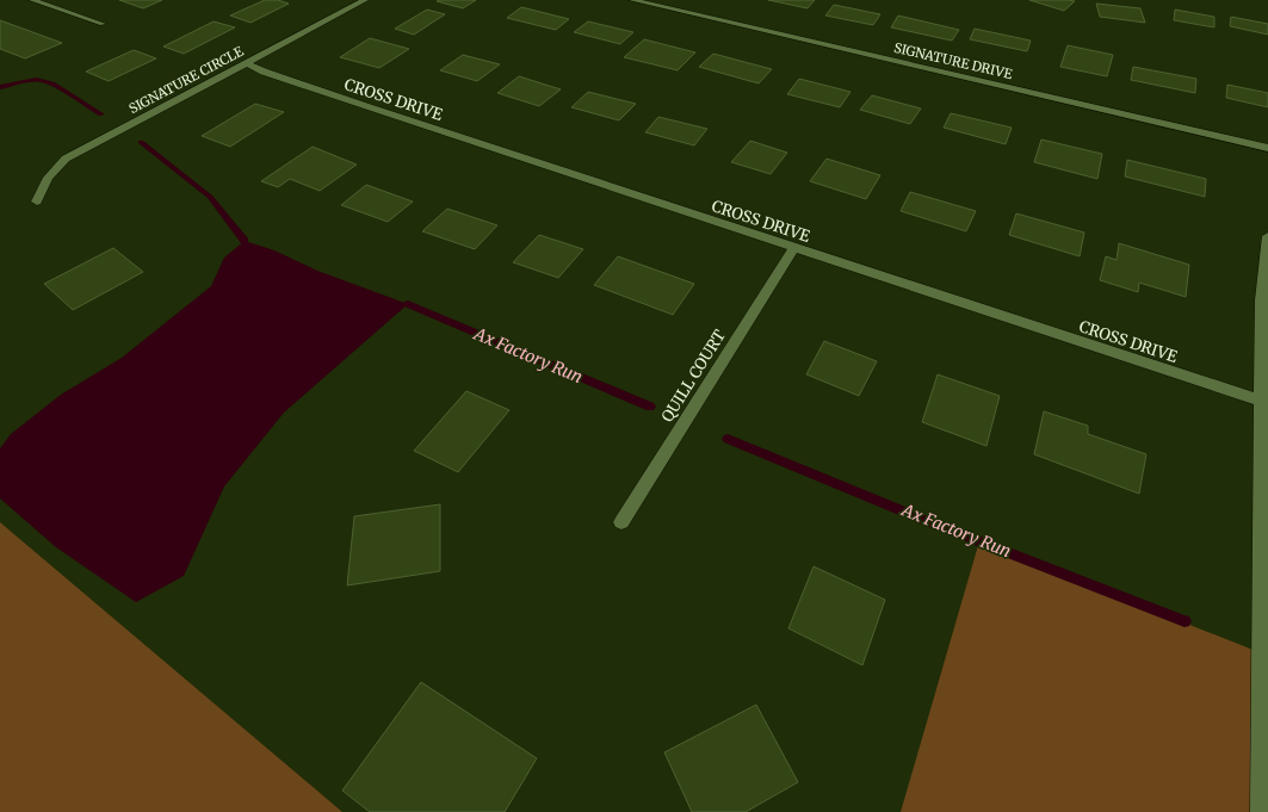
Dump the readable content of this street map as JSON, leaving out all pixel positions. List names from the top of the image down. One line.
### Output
{"streets":{"street":["SIGNATURE DRIVE","SIGNATURE CIRCLE","CROSS DRIVE","QUILL COURT"]},"crossings":[["SIGNATURE CIRCLE","CROSS DRIVE"],["CROSS DRIVE","QUILL COURT"]],"water":["Ax Factory Run"]}
